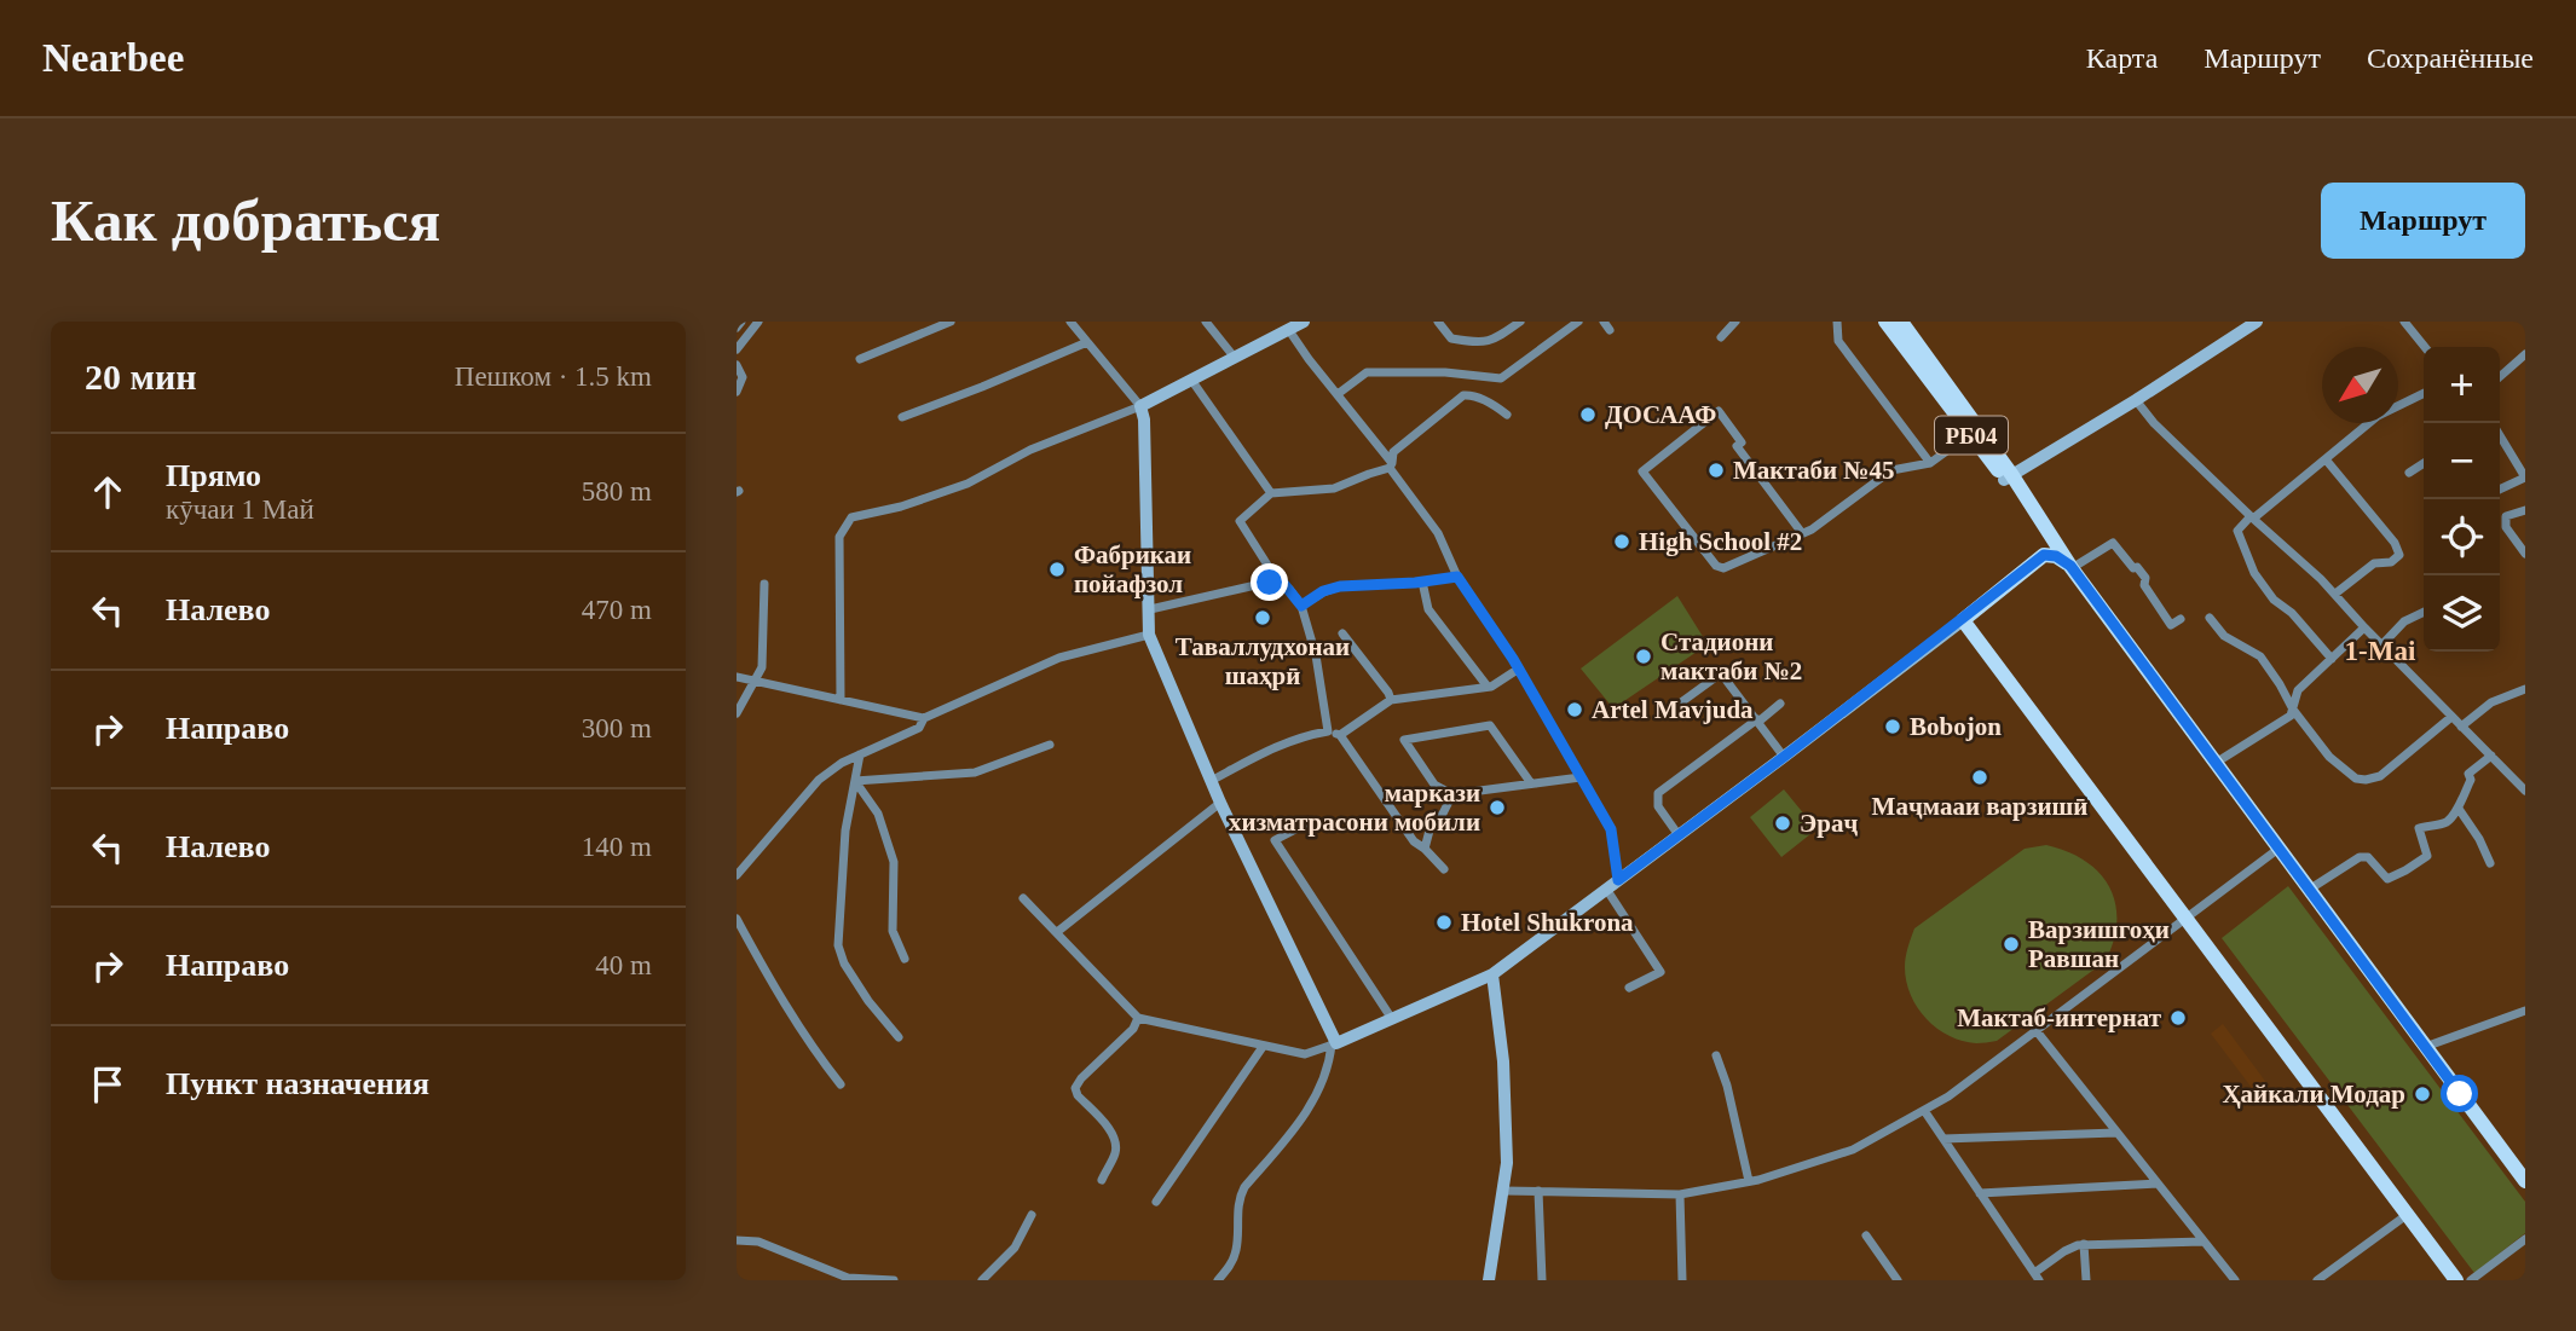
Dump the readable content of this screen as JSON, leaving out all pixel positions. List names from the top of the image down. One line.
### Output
{"streets":{"main road":["РБ04"]},"districts":["1-Mai"],"places":["ДОСААФ","Мактаби №45","High School #2","Фабрикаи пойафзол","Таваллудхонаи шаҳрӣ","Стадиони мактаби №2","Artel Mavjuda","Bobojon","Маҷмааи варзишӣ","маркази хизматрасони мобили","Эраҷ","Hotel Shukrona","Варзишгоҳи Равшан","Мактаб-интернат","Ҳайкали Модар"],"north":"bottom left","page":{"header":"Nearbee","nav":["Карта","Маршрут","Сохранённые"],"buttons":"Маршрут","title":"Как добраться","heading":["20 мин","Пешком · 1.5 km"],"map_buttons":["+","−"],"list":[["Прямо","кӯчаи 1 Май","580 m"],["Налево","470 m"],["Направо","300 m"],["Налево","140 m"],["Направо","40 m"],"Пункт назначения"]}}
